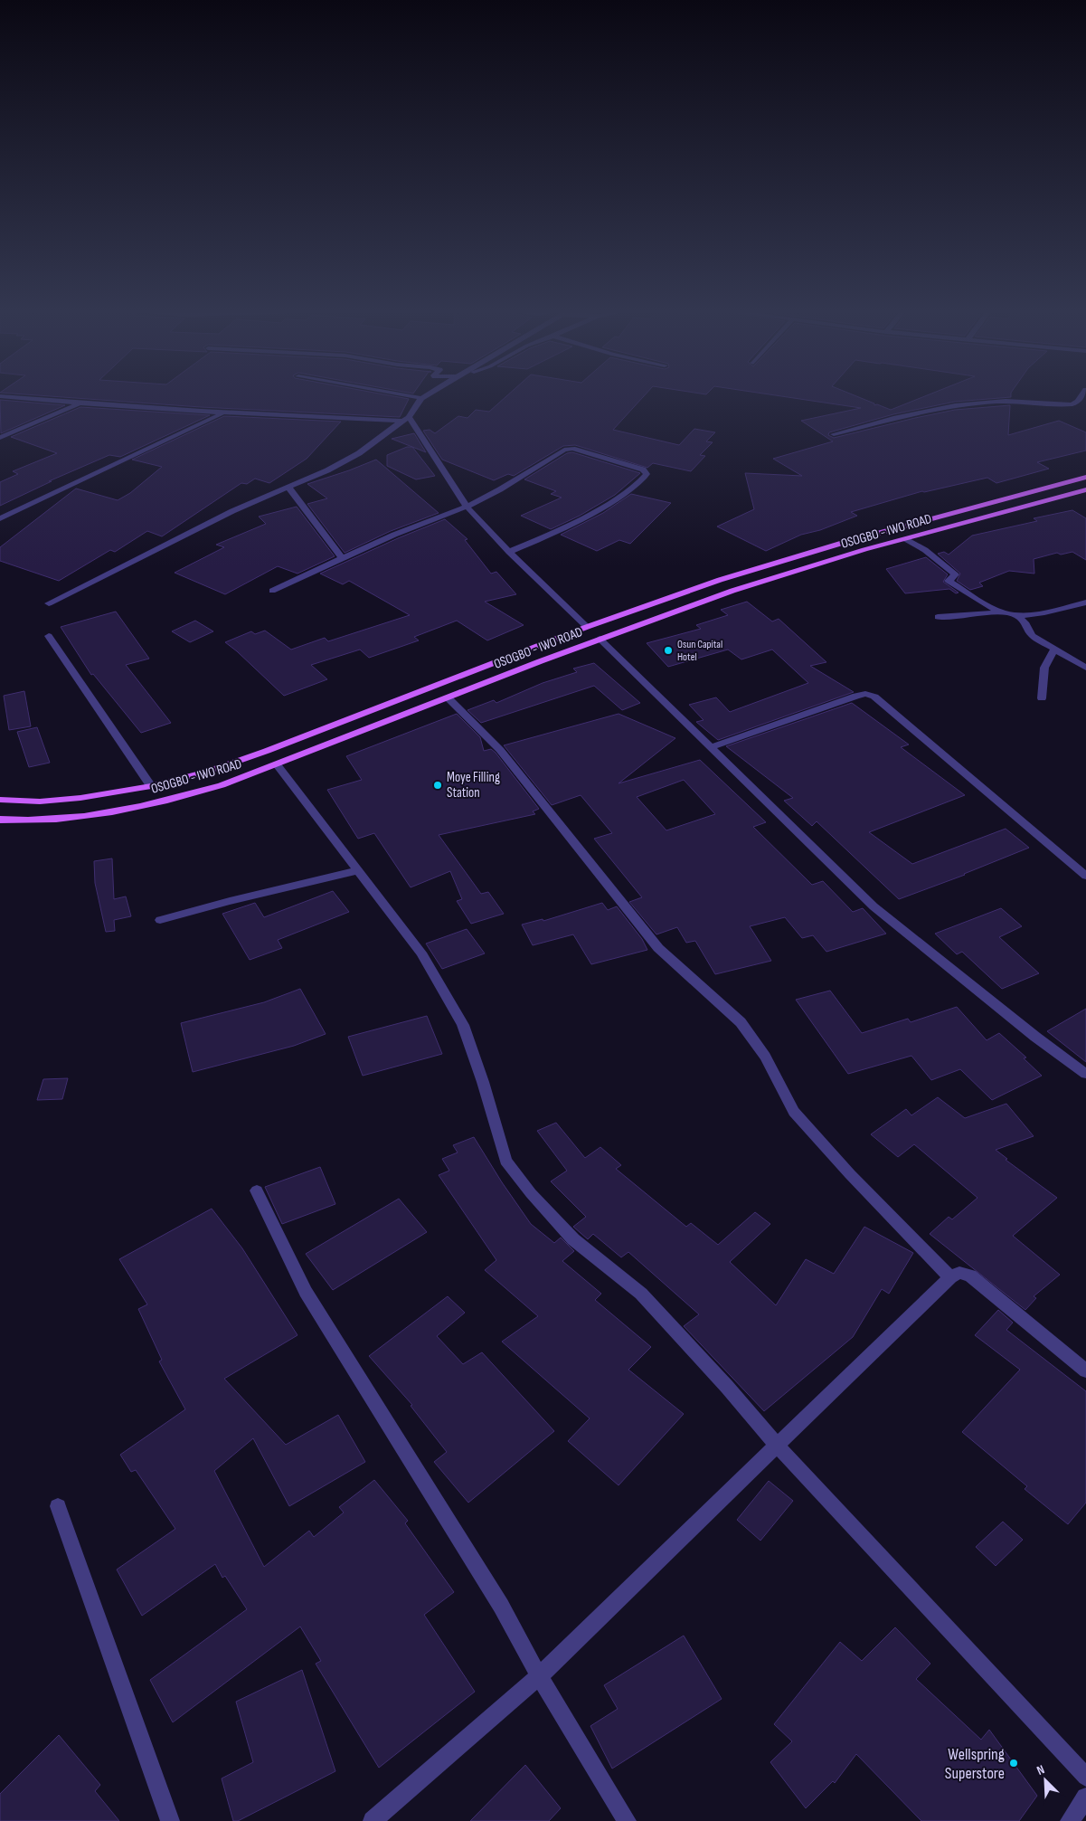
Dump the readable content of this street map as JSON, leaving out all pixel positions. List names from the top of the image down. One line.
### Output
{"streets":{"main road":["OSOGBO - IWO ROAD"]},"places":["Osun Capital Hotel","Moye Filling Station","Wellspring Superstore"],"north":"top left"}
